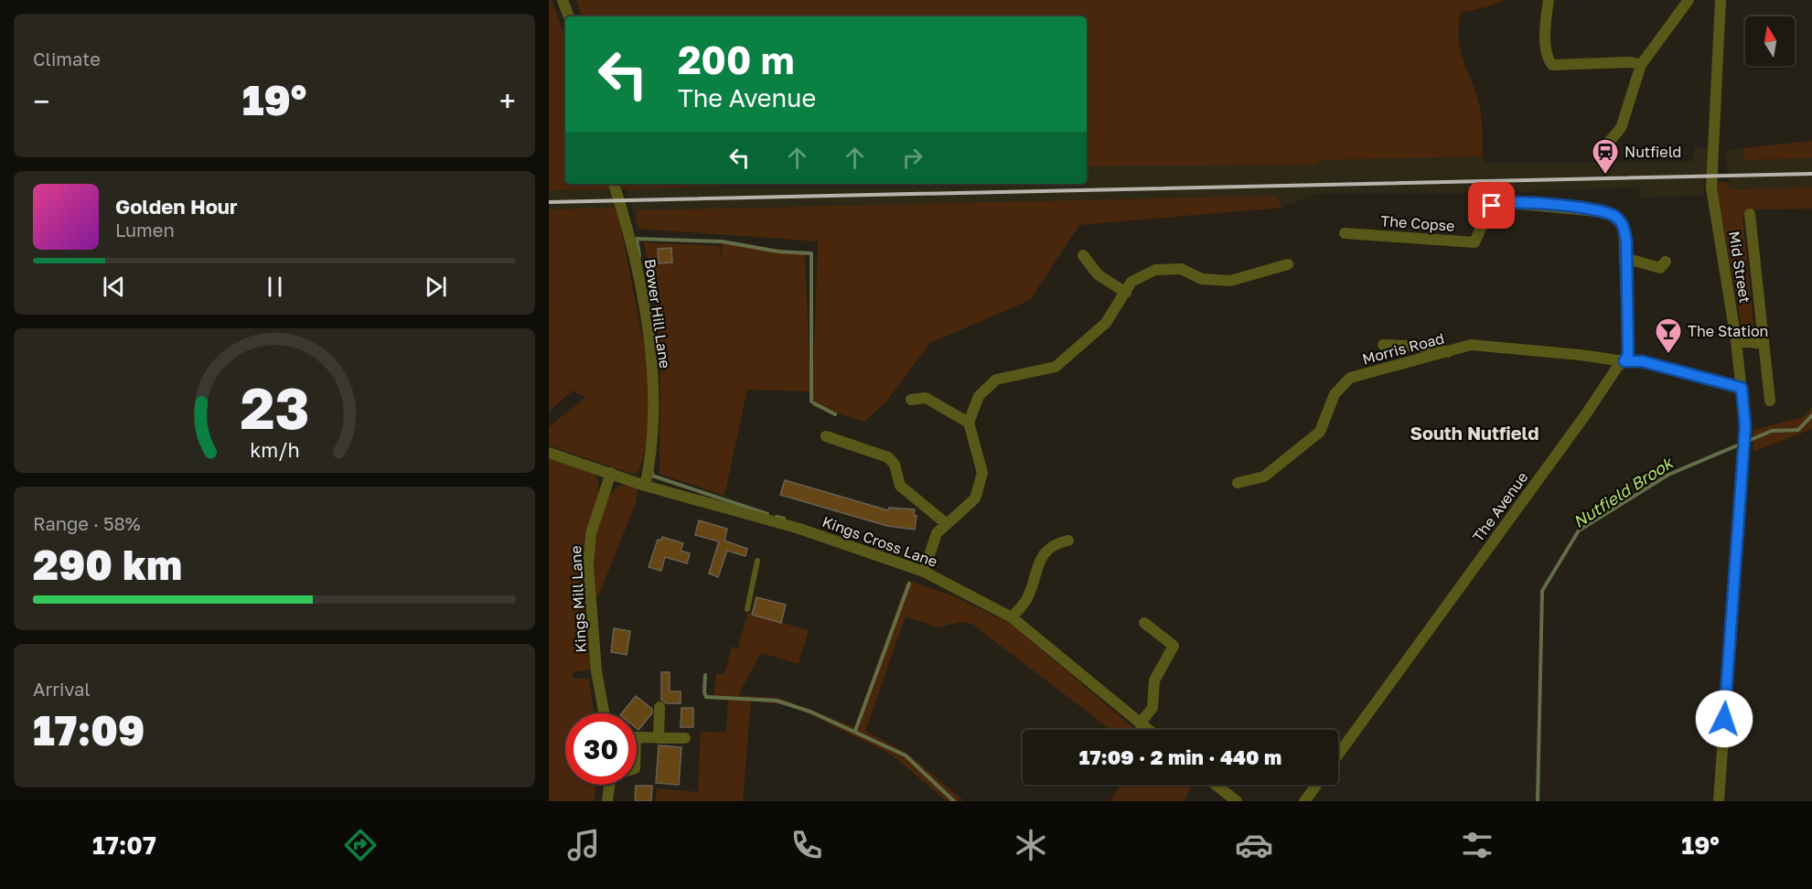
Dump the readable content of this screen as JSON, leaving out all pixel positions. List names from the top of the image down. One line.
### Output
{"streets":{"street":["The Copse","Mid Street","Bower Hill Lane","Morris Road","The Avenue","Kings Cross Lane","Kings Mill Lane"]},"crossings":[["Bower Hill Lane","Kings Cross Lane"],["Morris Road","The Avenue"],["Kings Cross Lane","Kings Mill Lane"]],"districts":["South Nutfield"],"water":["Nutfield Brook"],"places":{"station":["Nutfield"],"bar":["The Station"]},"north":"top","page":{"tile":["Climate",["Range · 58%","290 km"],["Arrival","17:09"]],"turn":["200 m","The Avenue"],"heat":["−","19°","+"],"song":["Golden Hour","Lumen"],"limit":"30","trip":"17:09 · 2 min · 440 m","tabs":["17:07","19°"],"gauge":["23","km/h"]}}
